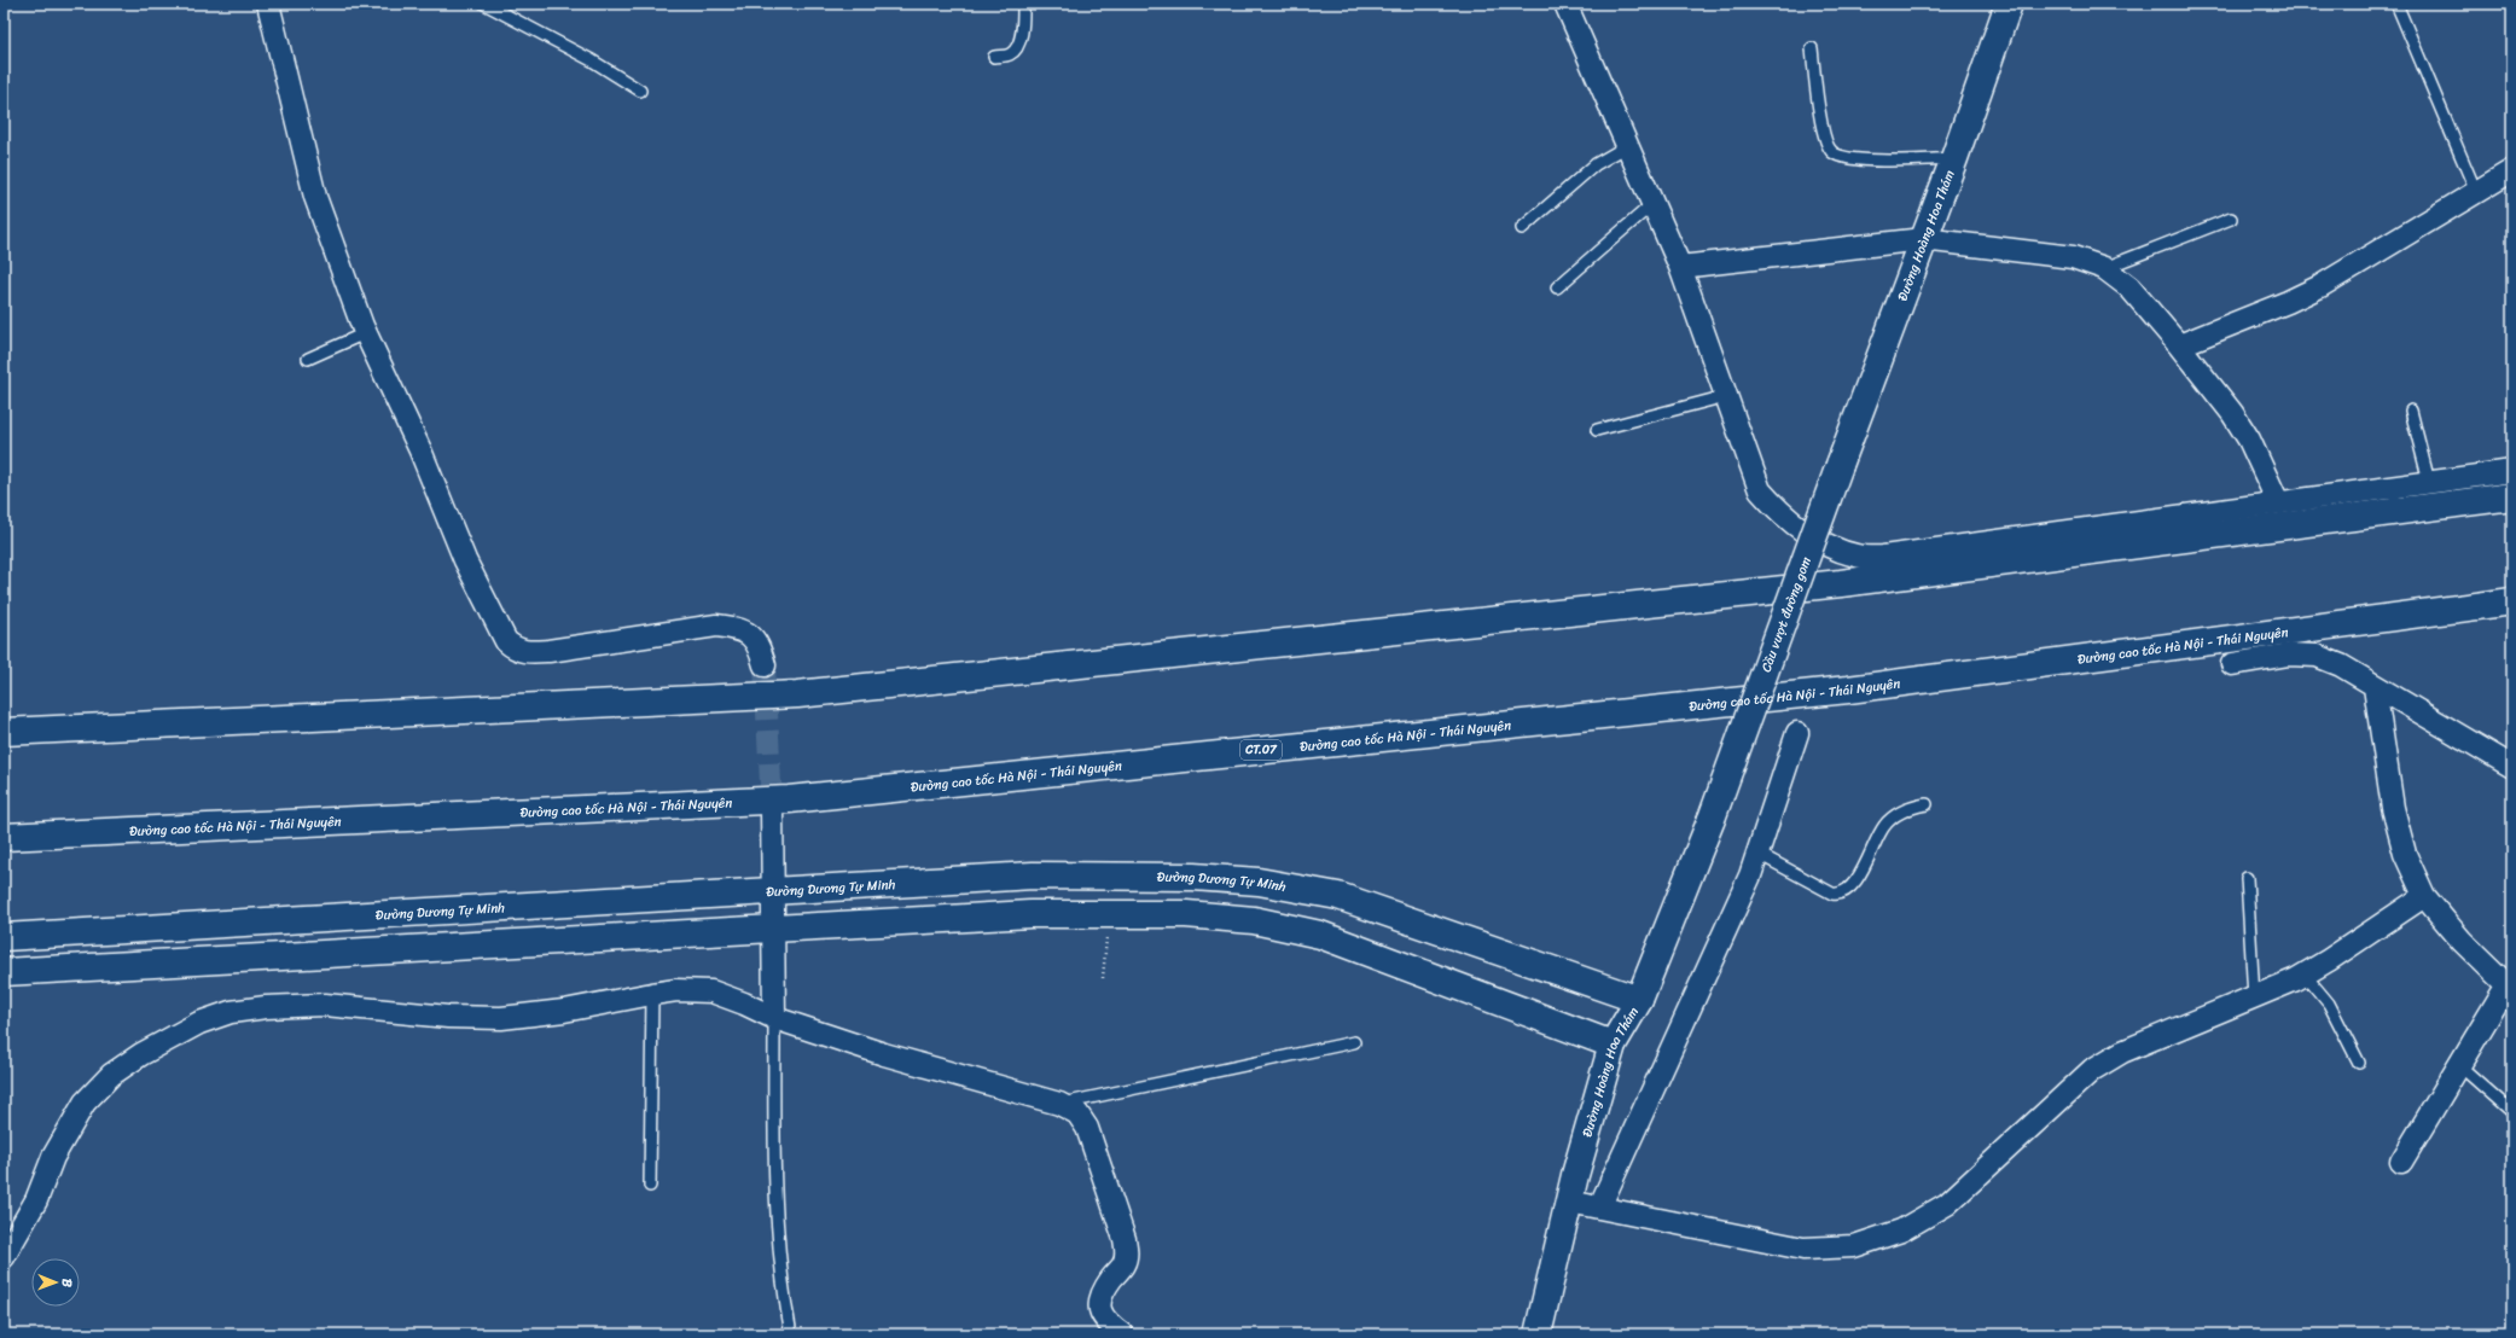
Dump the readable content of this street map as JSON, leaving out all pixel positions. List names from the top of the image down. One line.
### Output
{"streets":{"main road":["Đường Hoàng Hoa Thám","Cầu vượt đường gom","Đường cao tốc Hà Nội - Thái Nguyên","CT.07","Đường Dương Tự Minh"]},"crossings":[["Đường Hoàng Hoa Thám","Cầu vượt đường gom"],["Đường Hoàng Hoa Thám","Đường Dương Tự Minh"]],"north":"right"}
